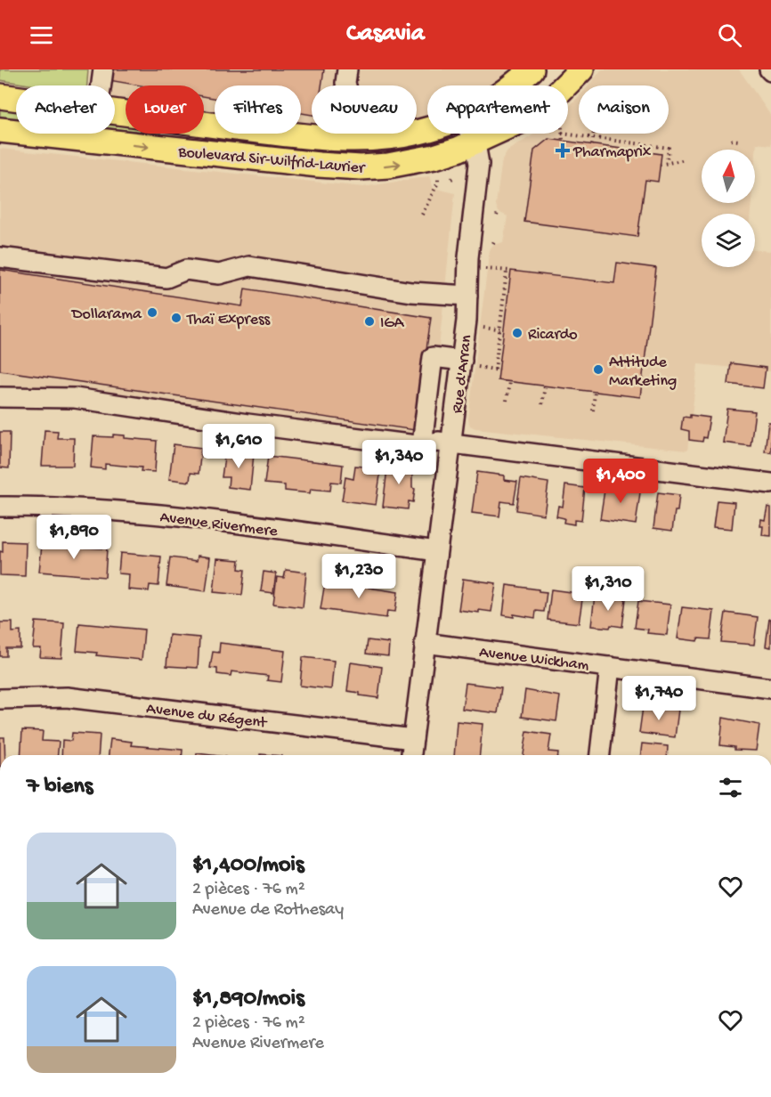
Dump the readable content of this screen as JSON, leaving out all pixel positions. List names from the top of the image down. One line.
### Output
{"streets":{"main road":["Boulevard Sir-Wilfrid-Laurier"],"street":["Rue d'Arran","Avenue Rivermere","Avenue Wickham","Avenue du Régent"]},"crossings":[["Boulevard Sir-Wilfrid-Laurier","Rue d'Arran"],["Rue d'Arran","Avenue Rivermere"],["Rue d'Arran","Avenue Wickham"],["Rue d'Arran","Avenue du Régent"]],"places":{"health":["Pharmaprix"],"other":["Dollarama","Thaï Express","IGA","Ricardo","Attitude Marketing"]},"north":"top","page":{"header":"Casavia","chip":["Acheter","Louer","Filtres","Nouveau","Appartement","Maison"],"price":["$1,610","$1,340","$1,400","$1,890","$1,230","$1,310","$1,740"],"heading":"7 biens","list":[{"name":"$1,400/mois","note":"2 pièces · 76 m² · Avenue de Rothesay"},{"name":"$1,890/mois","note":"2 pièces · 76 m² · Avenue Rivermere"}]}}
